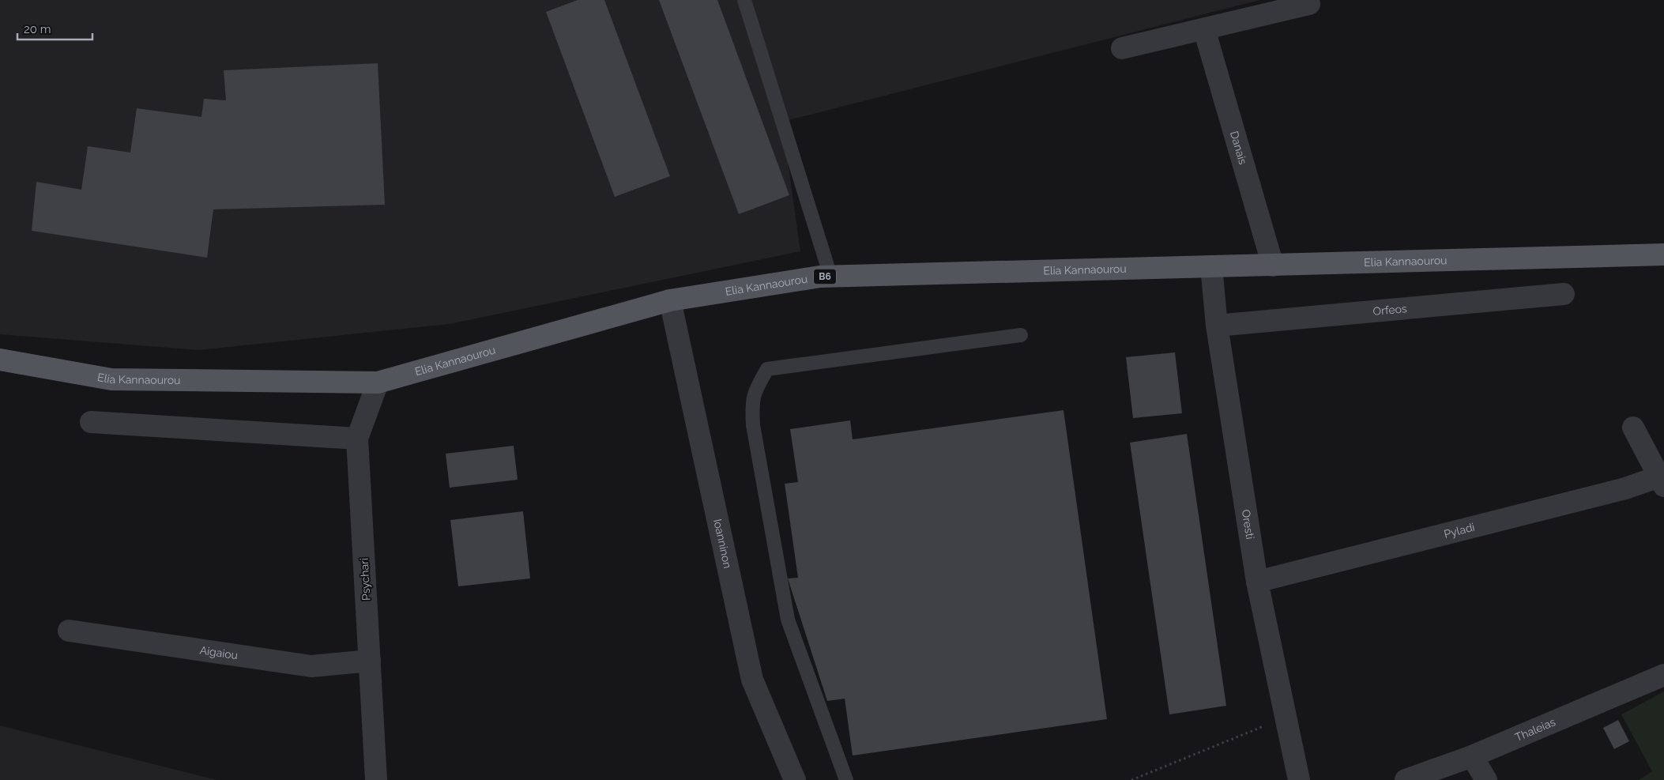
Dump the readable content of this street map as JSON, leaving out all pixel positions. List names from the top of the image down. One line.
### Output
{"streets":{"main road":["Elia Kannaourou","B6"],"street":["Danais","Orfeos","Oresti","Pyladi","Ioanninon","Psychari","Aigaiou","Thaleias"]},"crossings":[["Danais","Elia Kannaourou"],["Elia Kannaourou","Oresti"],["Elia Kannaourou","Ioanninon"],["Elia Kannaourou","Psychari"],["Orfeos","Oresti"],["Oresti","Pyladi"],["Psychari","Aigaiou"]],"scale_bar":"20 m"}
